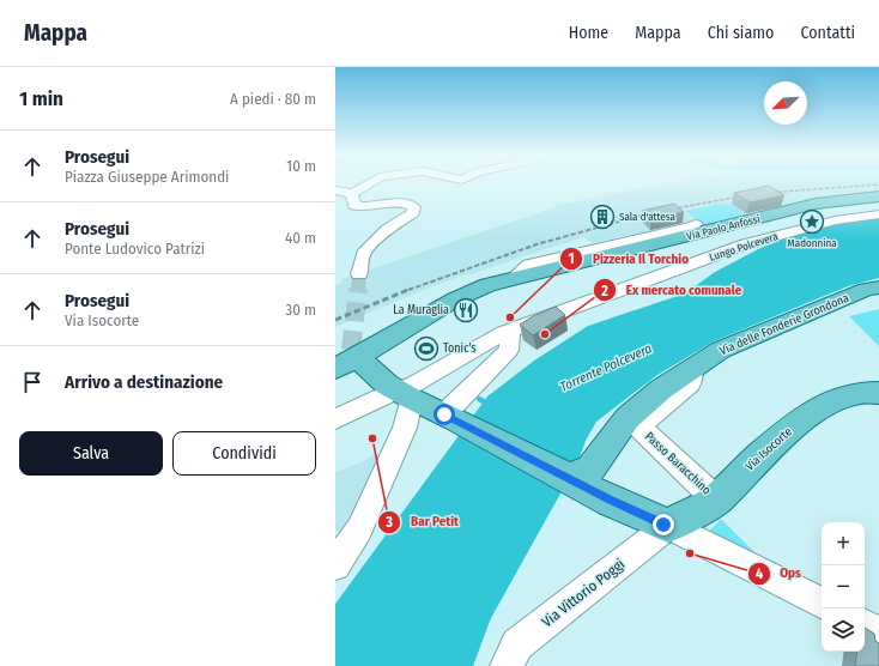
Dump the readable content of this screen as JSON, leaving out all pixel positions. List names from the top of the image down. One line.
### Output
{"streets":{"main road":["Via Paolo Anfossi","Via delle Fonderie Grondona","Via Isocorte"],"street":["Lungo Polcevera","Passo Baracchino","Via Vittorio Poggi"]},"crossings":[["Via delle Fonderie Grondona","Passo Baracchino"],["Via Isocorte","Passo Baracchino"],["Via Isocorte","Via Vittorio Poggi"]],"water":["Torrente Polcevera"],"places":{"building":["Sala d'attesa"],"place":["Madonnina"],"restaurant":["La Muraglia"],"other":["Pizzeria Il Torchio","Ex mercato comunale","Bar Petit","Ops"],"sports":["Tonic's"]},"north":"bottom left","page":{"header":"Mappa","nav":["Home","Mappa","Chi siamo","Contatti"],"heading":["1 min","A piedi · 80 m"],"list":[["Prosegui","Piazza Giuseppe Arimondi","10 m"],["Prosegui","Ponte Ludovico Patrizi","40 m"],["Prosegui","Via Isocorte","30 m"],"Arrivo a destinazione"],"buttons":["Salva","Condividi"],"map_buttons":["+","−"]}}
